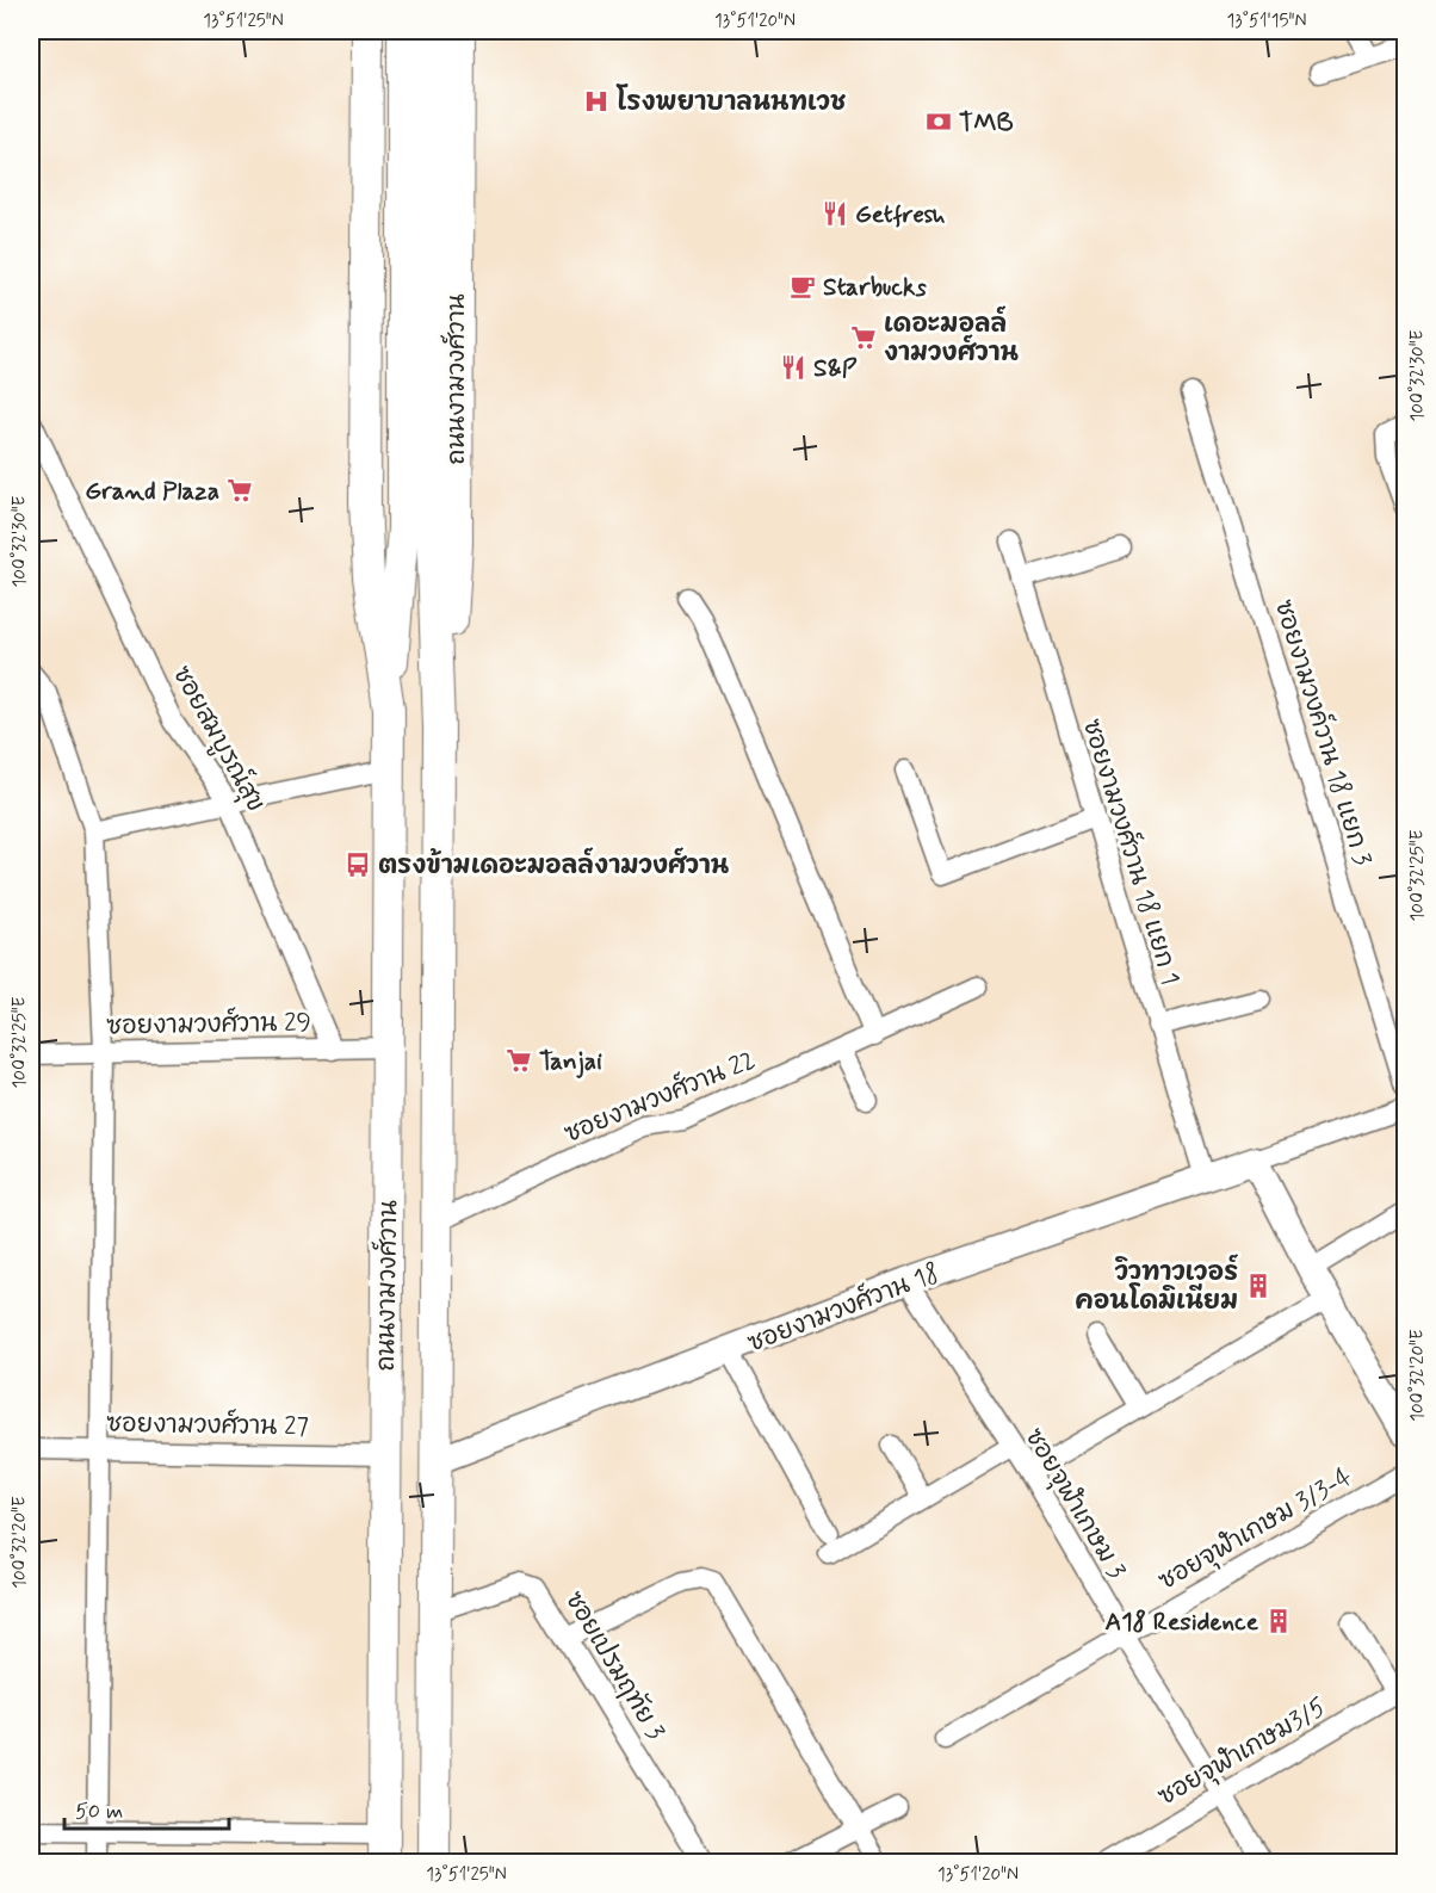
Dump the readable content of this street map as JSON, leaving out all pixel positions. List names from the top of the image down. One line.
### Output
{"streets":{"main road":["ถนนงามวงศ์วาน"],"street":["ซอยงามวงค์วาน 18 แยก 3","ซอยสมบูรณ์สุข","ซอยงามวงศ์วาน 18 แยก 1","ซอยงามวงศ์วาน 29","ซอยงามวงศ์วาน 22","ซอยงามวงศ์วาน 18","ซอยงามวงศ์วาน 27","ซอยจุฬาเกษม 3","ซอยจุฬาเกษม 3/3-4","ซอยเปรมฤทัย 3","ซอยจุฬาเกษม3/5"]},"crossings":[["ถนนงามวงศ์วาน","ซอยงามวงศ์วาน 29"],["ถนนงามวงศ์วาน","ซอยงามวงศ์วาน 22"],["ถนนงามวงศ์วาน","ซอยงามวงศ์วาน 18"],["ถนนงามวงศ์วาน","ซอยงามวงศ์วาน 27"],["ถนนงามวงศ์วาน","ซอยเปรมฤทัย 3"],["ซอยสมบูรณ์สุข","ซอยงามวงศ์วาน 29"],["ซอยงามวงศ์วาน 18 แยก 1","ซอยงามวงศ์วาน 18"],["ซอยงามวงศ์วาน 18","ซอยจุฬาเกษม 3"],["ซอยจุฬาเกษม 3","ซอยจุฬาเกษม 3/3-4"],["ซอยจุฬาเกษม 3","ซอยจุฬาเกษม3/5"]],"places":{"hospital":["โรงพยาบาลนนทเวช"],"bank":["TMB"],"restaurant":["Getfresh","S&P"],"cafe":["Starbucks"],"supermarket":["เดอะมอลล์ งามวงศ์วาน","Grand Plaza","Tanjai"],"bus stop":["ตรงข้ามเดอะมอลล์งามวงศ์วาน"],"building":["วิวทาวเวอร์ คอนโดมิเนียม","A18 Residence"]},"scale_bar":"50 m","coordinates":["13°51'25\"N","13°51'20\"N","13°51'15\"N","100°32'30\"E","100°32'25\"E","100°32'20\"E"]}
